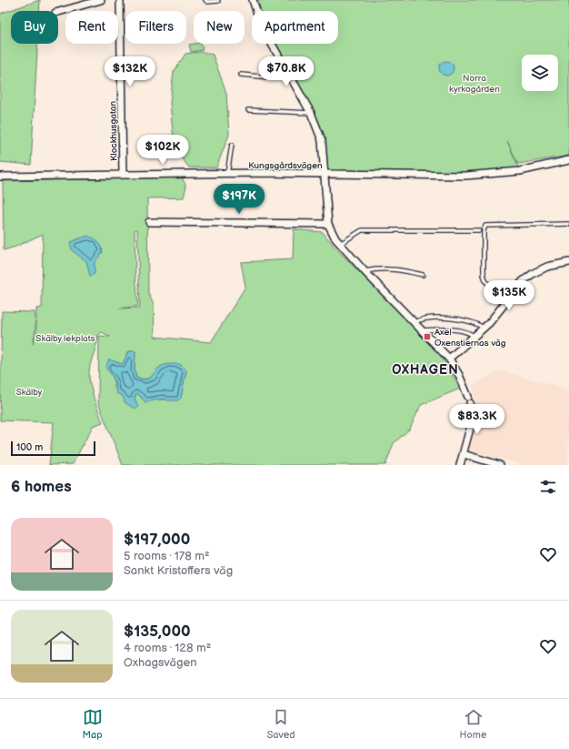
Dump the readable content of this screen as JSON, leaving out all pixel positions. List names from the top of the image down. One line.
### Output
{"streets":{"street":["Klockhusgatan","Kungsgårdsvägen"]},"crossings":[["Klockhusgatan","Kungsgårdsvägen"]],"districts":["OXHAGEN"],"parks":["Norra kyrkogården","Skälby lekplats","Skälby"],"places":{"transit":["Axel Oxenstiernas väg"]},"scale_bar":"100 m","page":{"chip":["Buy","Rent","Filters","New","Apartment"],"price":["$132K","$70.8K","$102K","$197K","$135K","$83.3K"],"scale":"100 m","heading":"6 homes","list":[{"name":"$197,000","note":"5 rooms · 178 m² · Sankt Kristoffers väg"},{"name":"$135,000","note":"4 rooms · 128 m² · Oxhagsvägen"}],"tabs":["Map","Saved","Home"]}}
